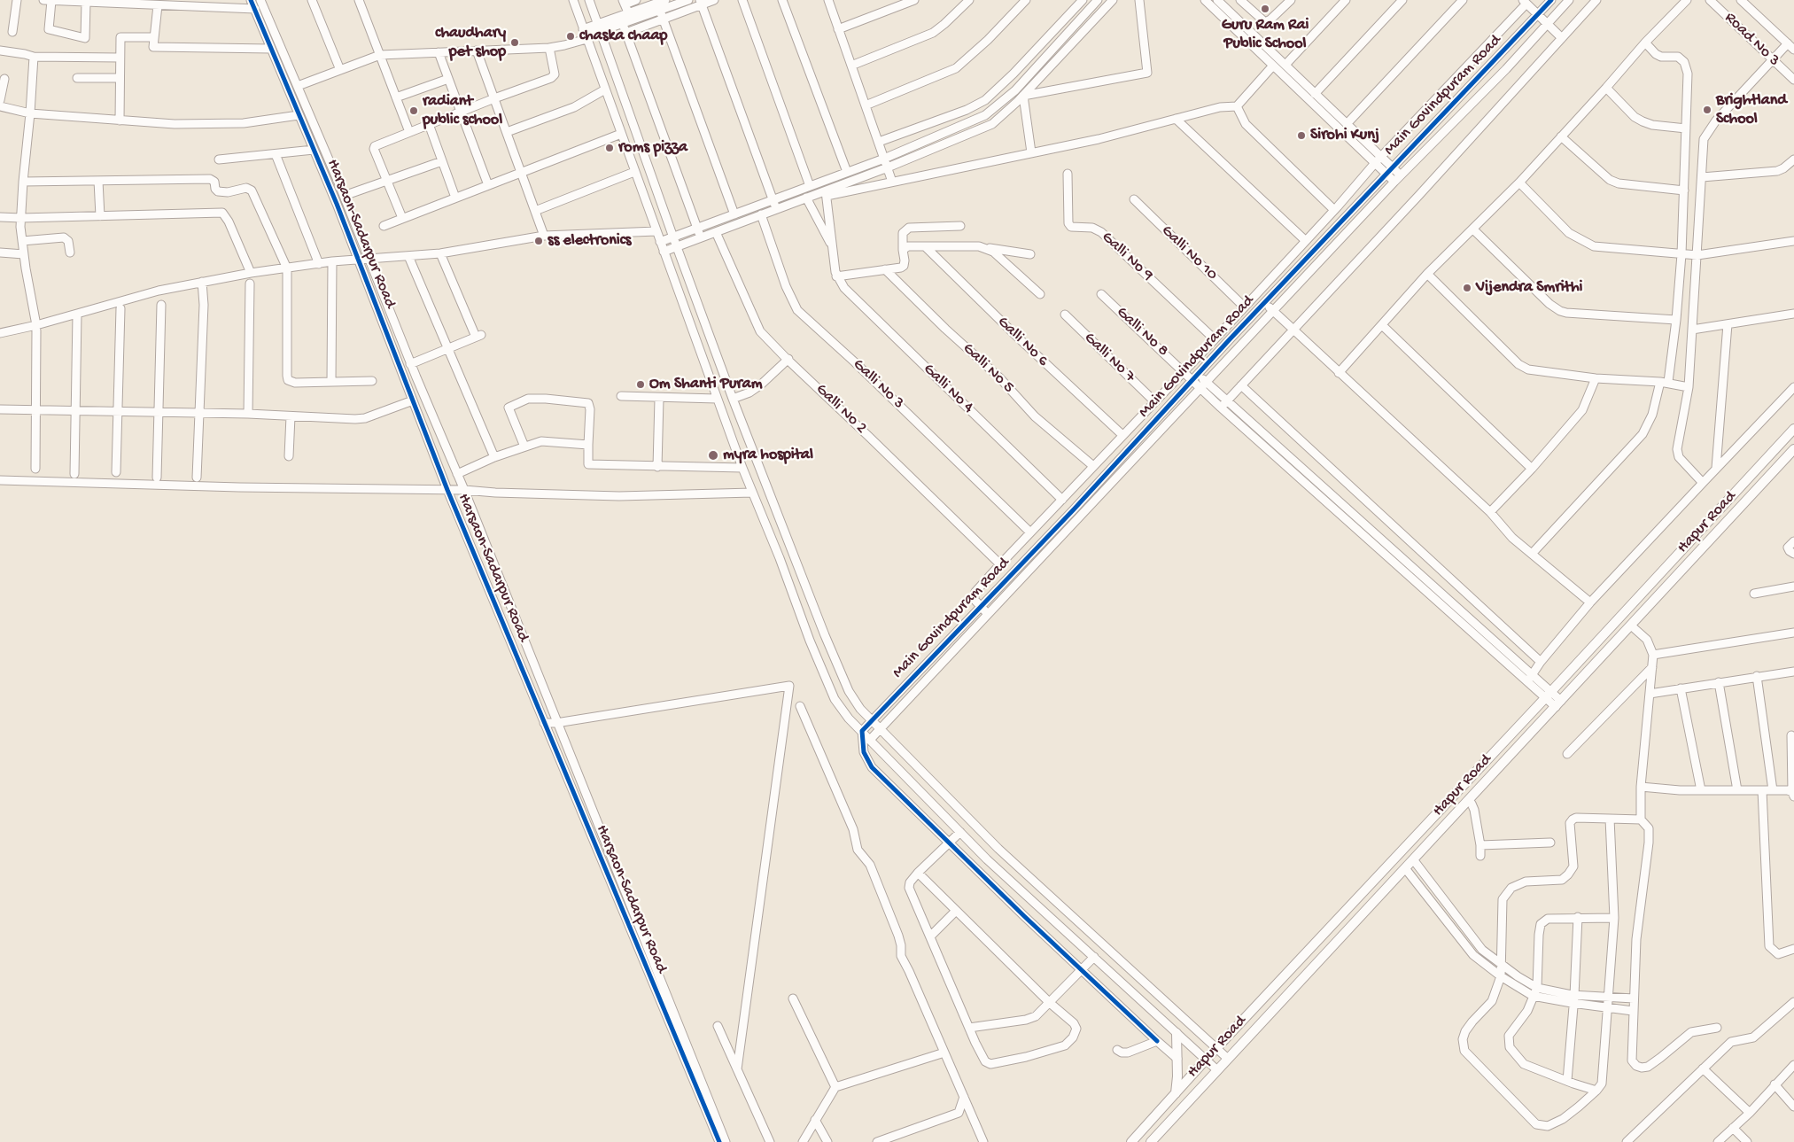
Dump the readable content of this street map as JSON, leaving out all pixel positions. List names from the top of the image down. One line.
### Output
{"streets":{"main road":["Hapur Road"],"street":["Road No 3","Main Govindpuram Road","Harsaon-Sadarpur Road","Galli No 10","Galli No 9","Galli No 8","Galli No 6","Galli No 7","Galli No 5","Galli No 3","Galli No 4","Galli No 2"]},"crossings":[["Main Govindpuram Road","Galli No 8"],["Galli No 8","Hapur Road"]],"places":["Guru Ram Rai Public School","chaska chaap","chaudhary pet shop","Brightland School","radiant public school","Sirohi Kunj","roms pizza","ss electronics","Vijendra Smrithi","Om Shanti Puram","myra hospital"]}
